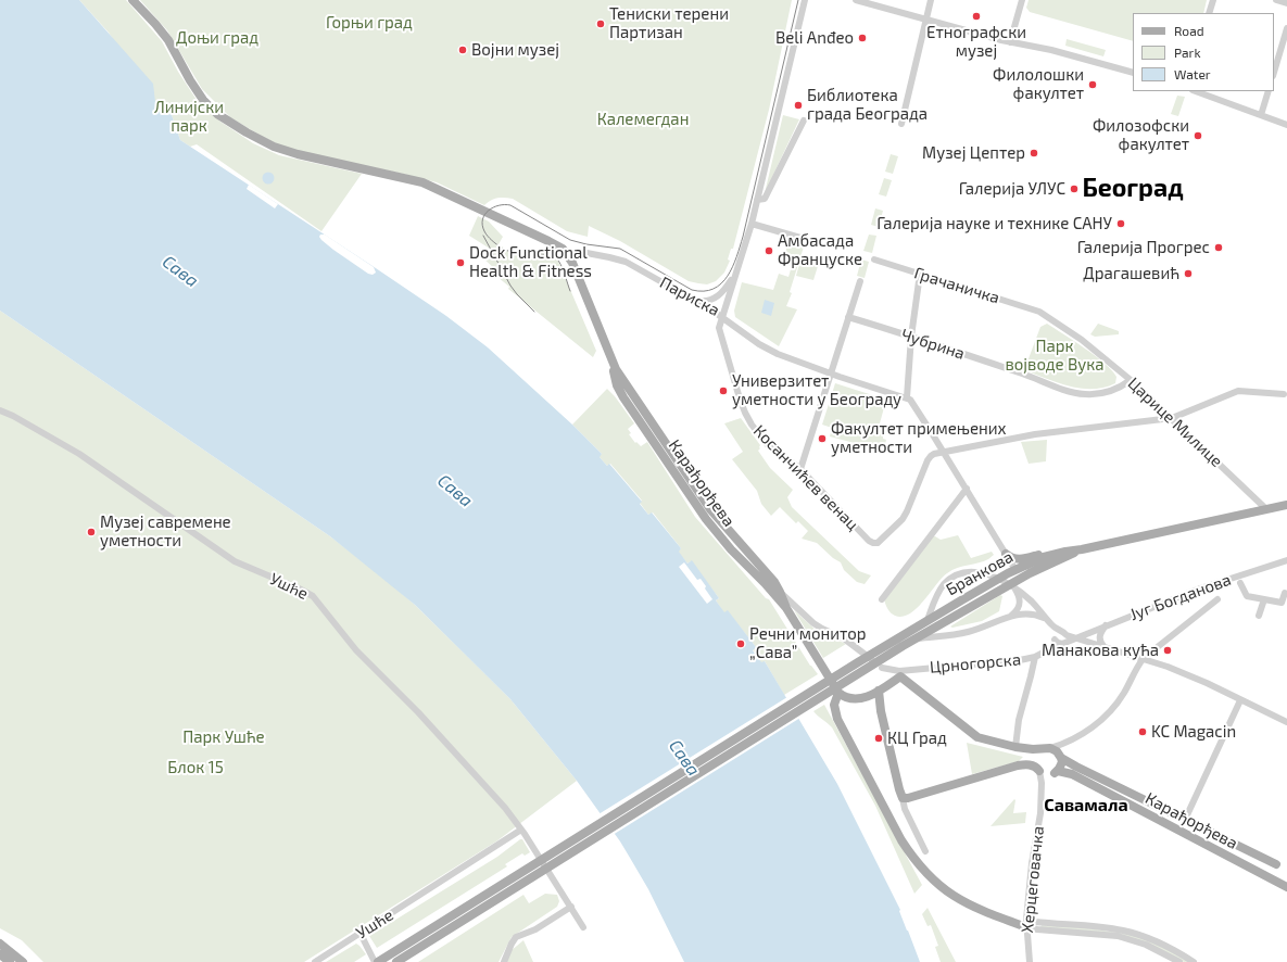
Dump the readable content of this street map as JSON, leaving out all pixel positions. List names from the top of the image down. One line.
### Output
{"streets":{"main road":["Карађорђева","Бранкова"],"street":["Грачаничка","Париска","Чубрина","Царице Милице","Косанчићев венац","Ушће","Југ Богданова","Црногорска","Херцеговачка"]},"crossings":[["Грачаничка","Царице Милице"],["Париска","Косанчићев венац"],["Париска","Карађорђева"],["Чубрина","Царице Милице"],["Царице Милице","Бранкова"],["Карађорђева","Црногорска"]],"districts":["Београд","Савамала"],"water":["Сава"],"parks":["Горњи град","Доњи град","Линијски парк","Калемегдан","Парк војводе Вука","Парк Ушће","Блок 15"],"places":["Етнографски музеј","Тениски терени Партизан","Beli Anđeo","Војни музеј","Филолошки факултет","Библиотека града Београда","Филозофски факултет","Музеј Цептер","Галерија УЛУС","Галерија науке и технике САНУ","Галерија Прогрес","Амбасада Француске","Dock Functional Health & Fitness","Драгашевић","Универзитет уметности у Београду","Факултет примењених уметности","Музеј савремене уметности","Речни монитор „Сава”","Манакова кућа","KC Magacin","КЦ Град"],"legend":["Road","Park","Water"]}
